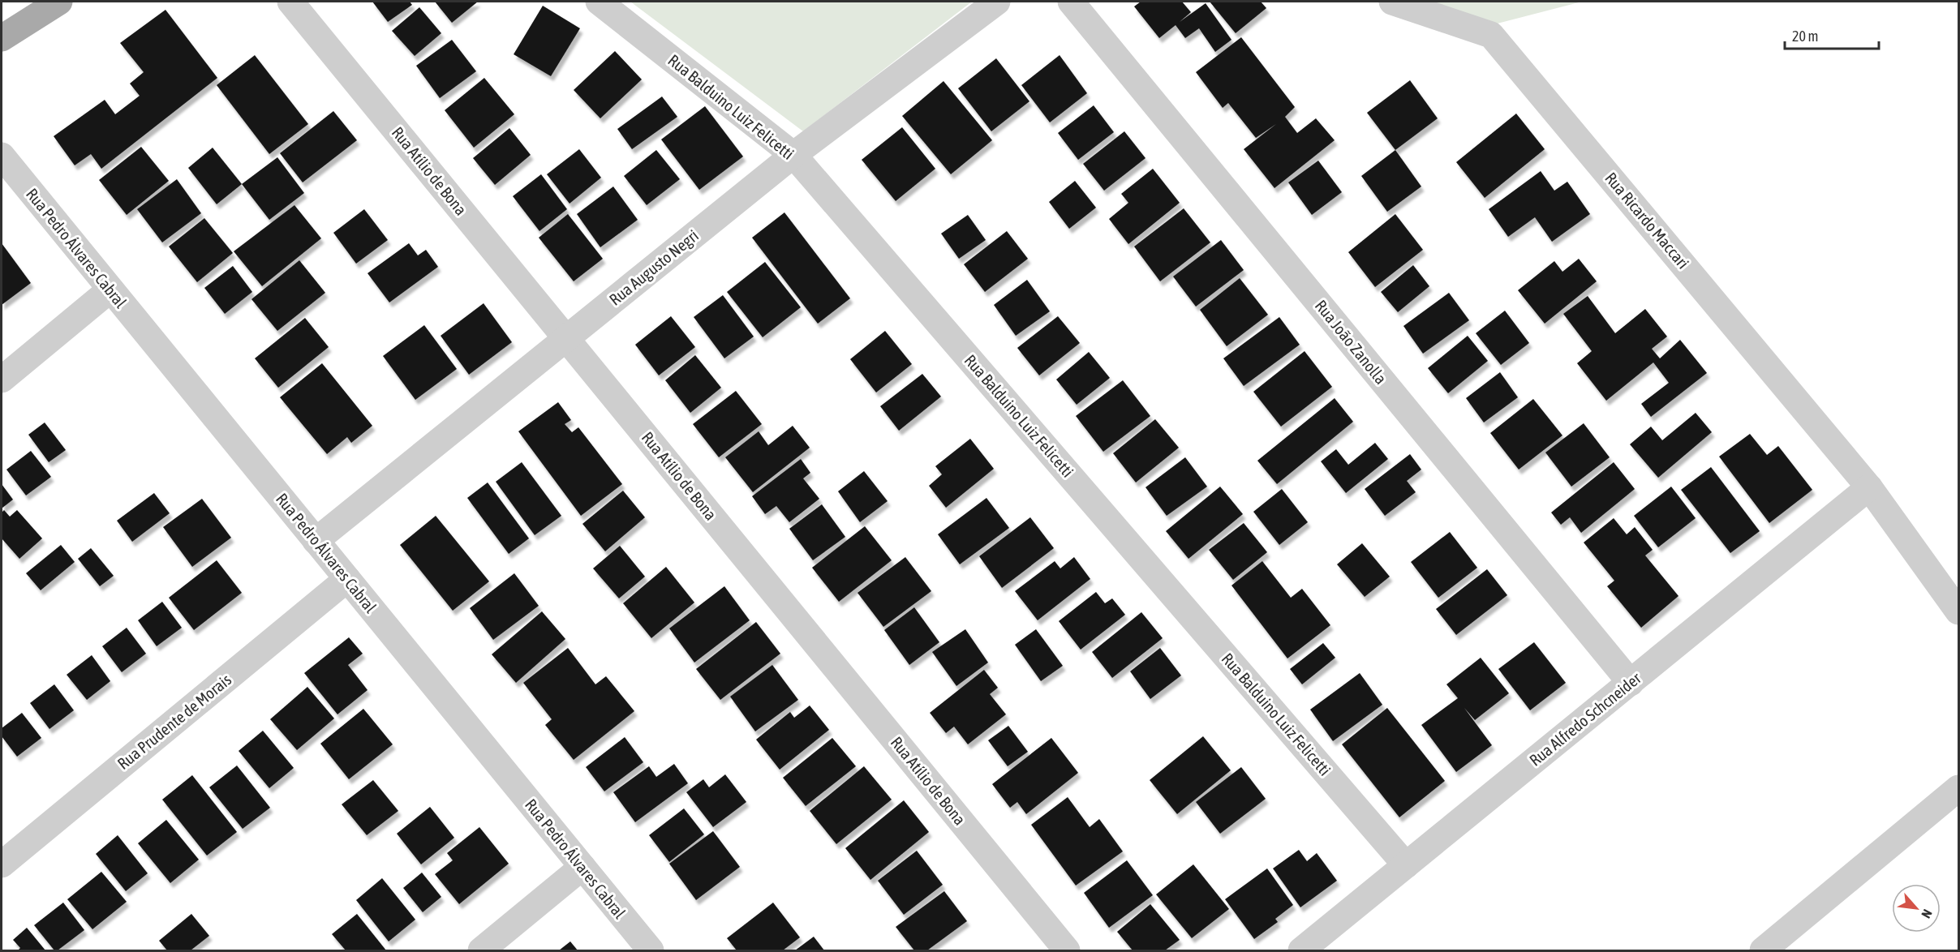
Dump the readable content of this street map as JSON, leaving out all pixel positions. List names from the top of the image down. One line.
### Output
{"streets":{"street":["Rua Balduino Luiz Felicetti","Rua Atílio de Bona","Rua Ricardo Maccari","Rua Pedro Álvares Cabral","Rua Augusto Negri","Rua João Zanolla","Rua Alfredo Schcneider","Rua Prudente de Morais"]},"crossings":[["Rua Balduino Luiz Felicetti","Rua Augusto Negri"],["Rua Balduino Luiz Felicetti","Rua Alfredo Schcneider"],["Rua Atílio de Bona","Rua Augusto Negri"],["Rua Ricardo Maccari","Rua Alfredo Schcneider"],["Rua Pedro Álvares Cabral","Rua Augusto Negri"],["Rua Pedro Álvares Cabral","Rua Prudente de Morais"],["Rua João Zanolla","Rua Alfredo Schcneider"]],"scale_bar":"20 m","north":"bottom right"}
